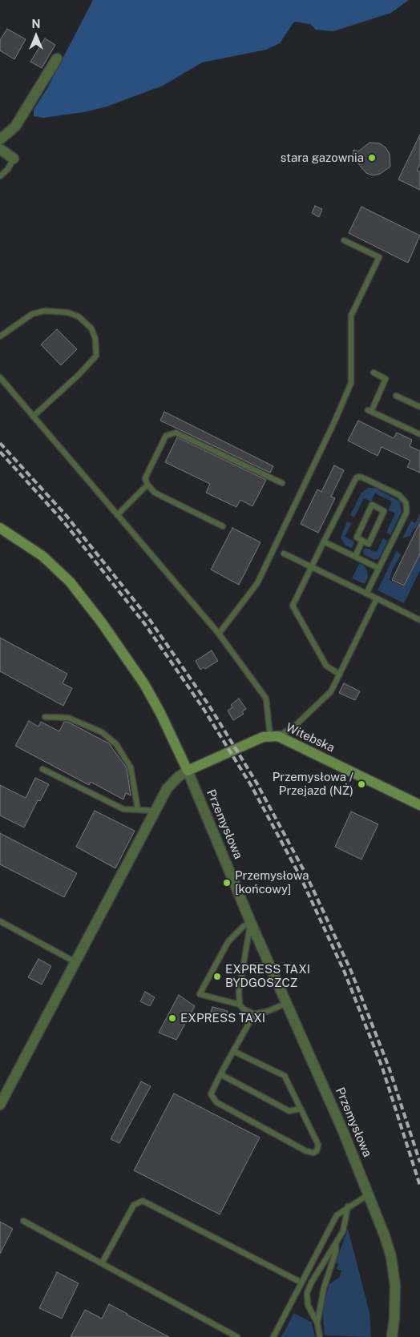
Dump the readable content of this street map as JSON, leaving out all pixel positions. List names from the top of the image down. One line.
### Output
{"streets":{"street":["Witebska","Przemysłowa"]},"crossings":[["Witebska","Przemysłowa"]],"places":["stara gazownia","Przemysłowa / Przejazd (NŻ)","Przemysłowa [końcowy]","EXPRESS TAXI BYDGOSZCZ","EXPRESS TAXI"],"north":"top"}
